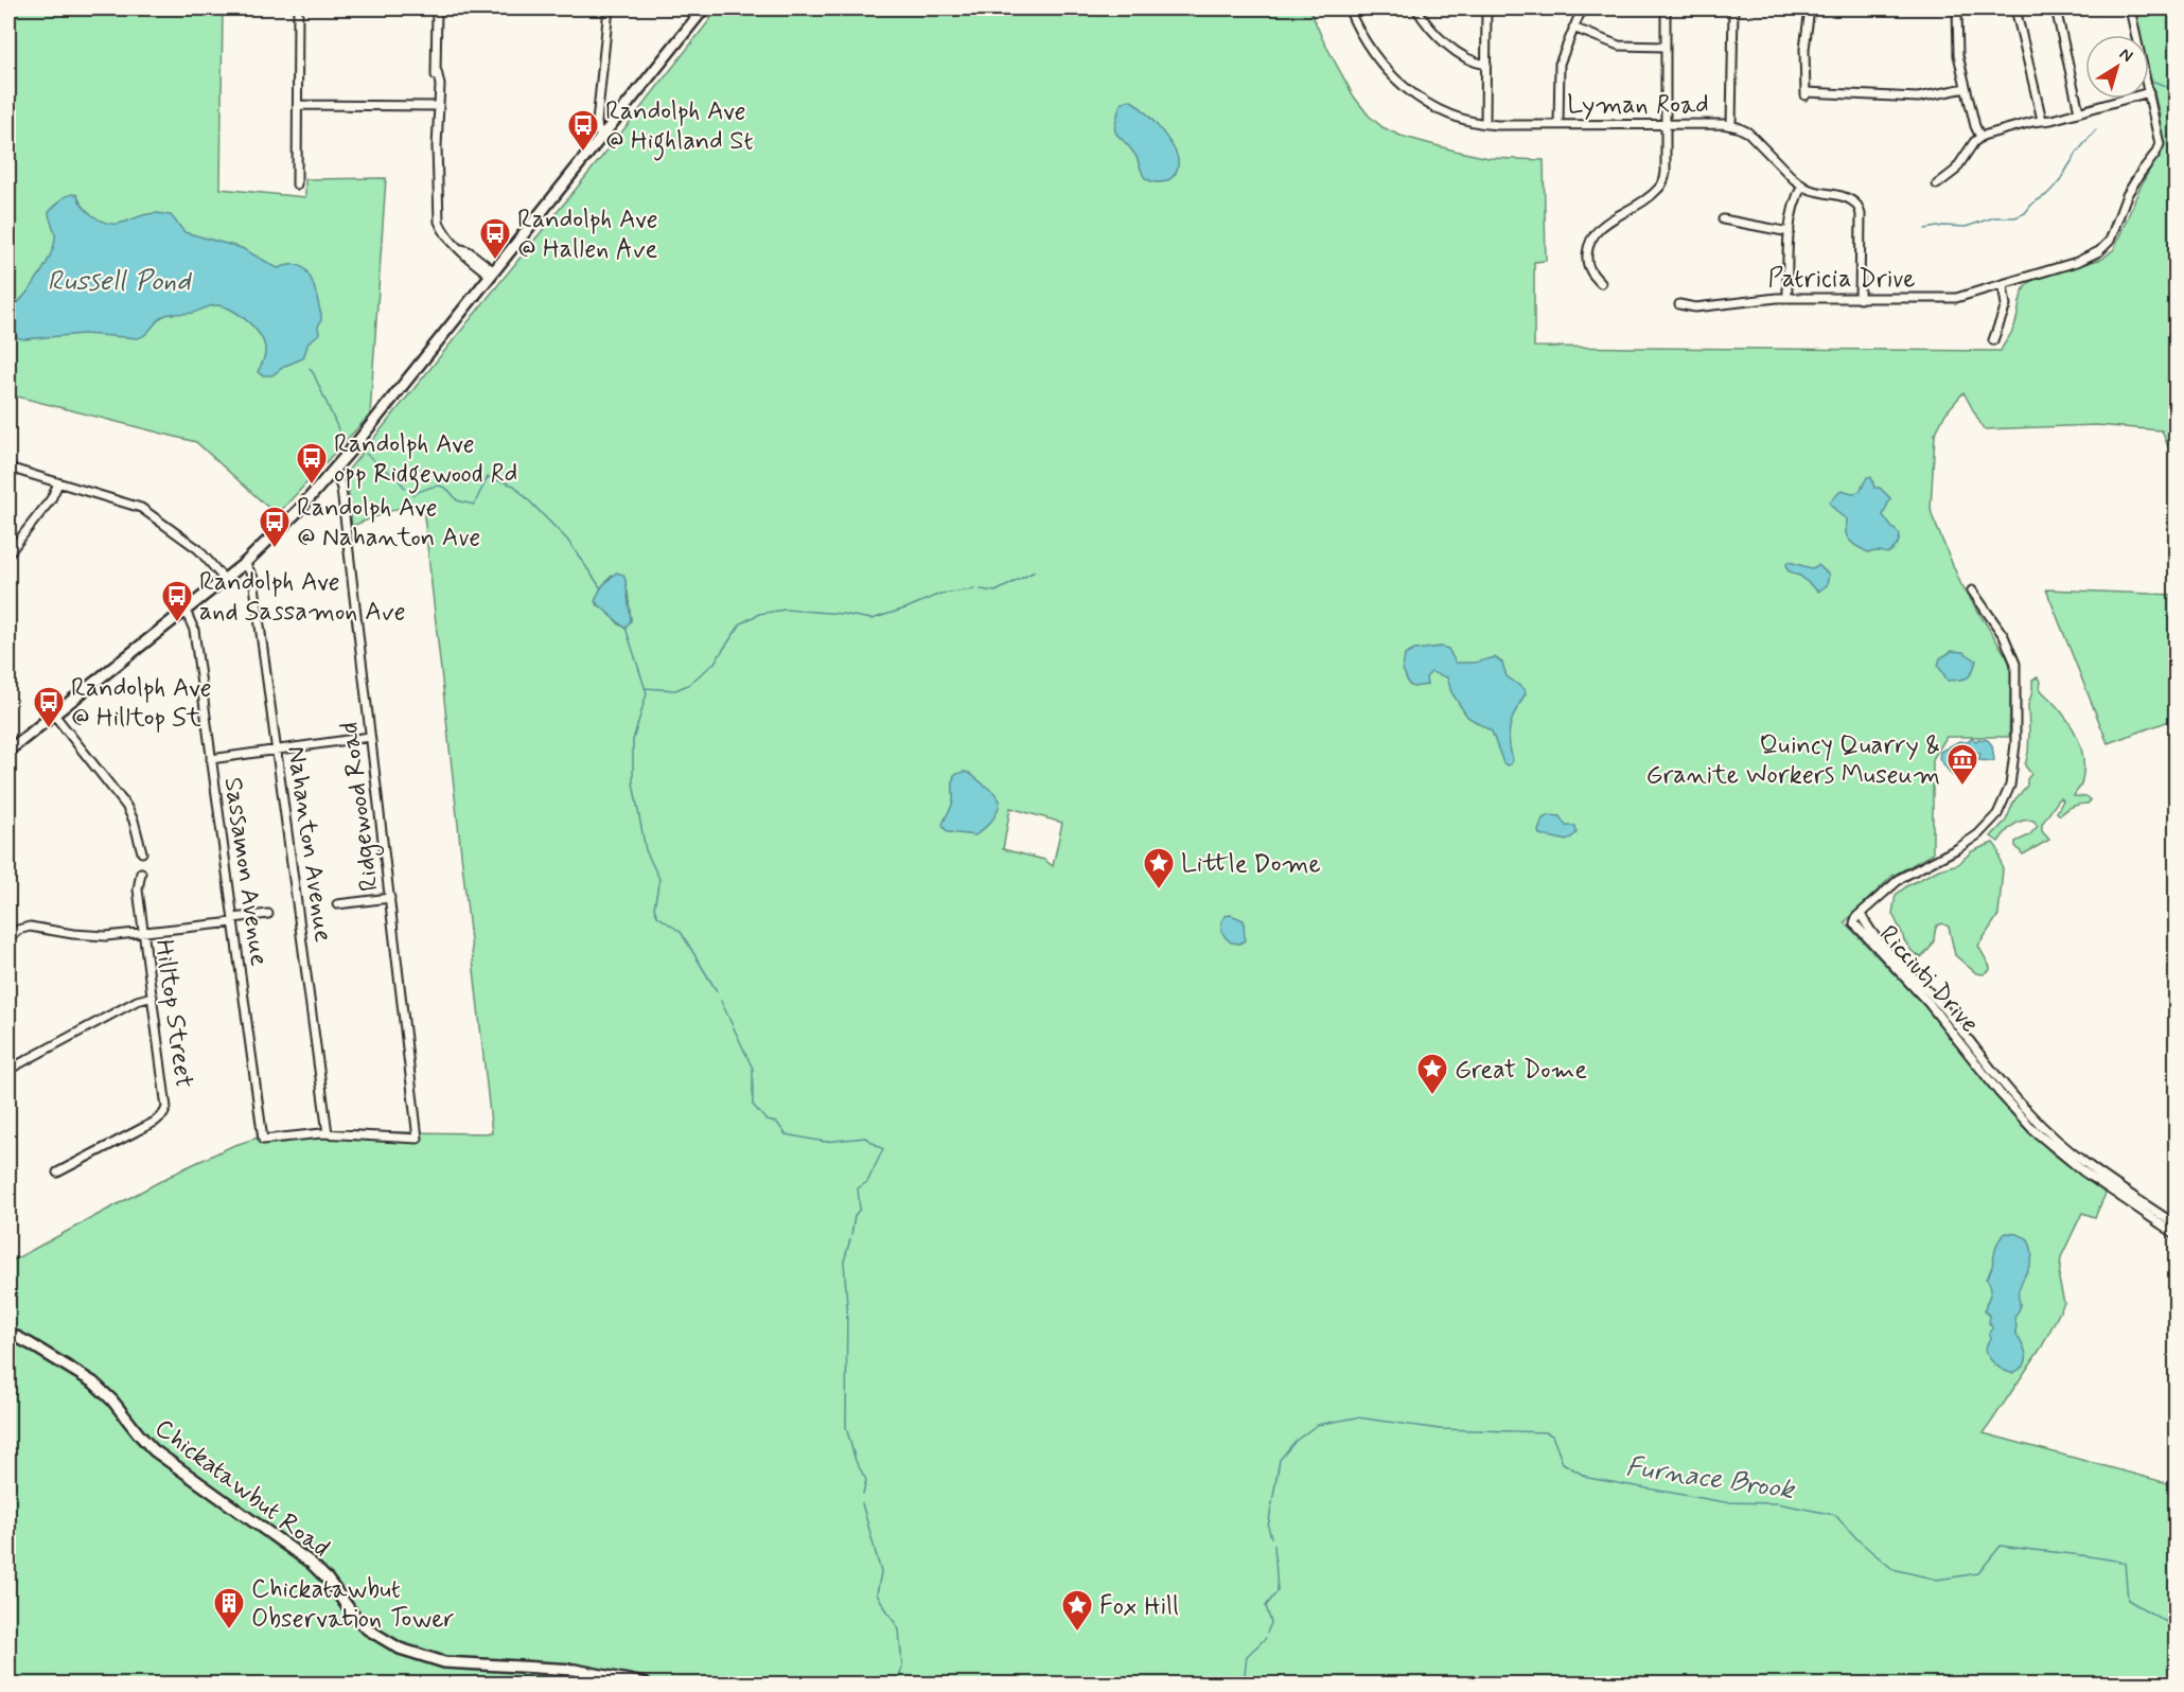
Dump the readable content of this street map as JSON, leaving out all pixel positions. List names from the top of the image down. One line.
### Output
{"streets":{"main road":["Chickatawbut Road"],"street":["Lyman Road","Patricia Drive","Ridgewood Road","Nahanton Avenue","Sassamon Avenue","Ricciuti Drive","Hilltop Street"]},"crossings":[["Lyman Road","Patricia Drive"],["Ridgewood Road","Nahanton Avenue"],["Ridgewood Road","Sassamon Avenue"],["Nahanton Avenue","Sassamon Avenue"]],"water":["Russell Pond","Furnace Brook"],"places":{"bus stop":["Randolph Ave @ Highland St","Randolph Ave @ Hallen Ave","Randolph Ave opp Ridgewood Rd","Randolph Ave @ Nahanton Ave","Randolph Ave and Sassamon Ave","Randolph Ave @ Hilltop St"],"museum":["Quincy Quarry & Granite Workers Museum"],"place":["Little Dome","Great Dome","Fox Hill"],"building":["Chickatawbut Observation Tower"]},"north":"top right"}
